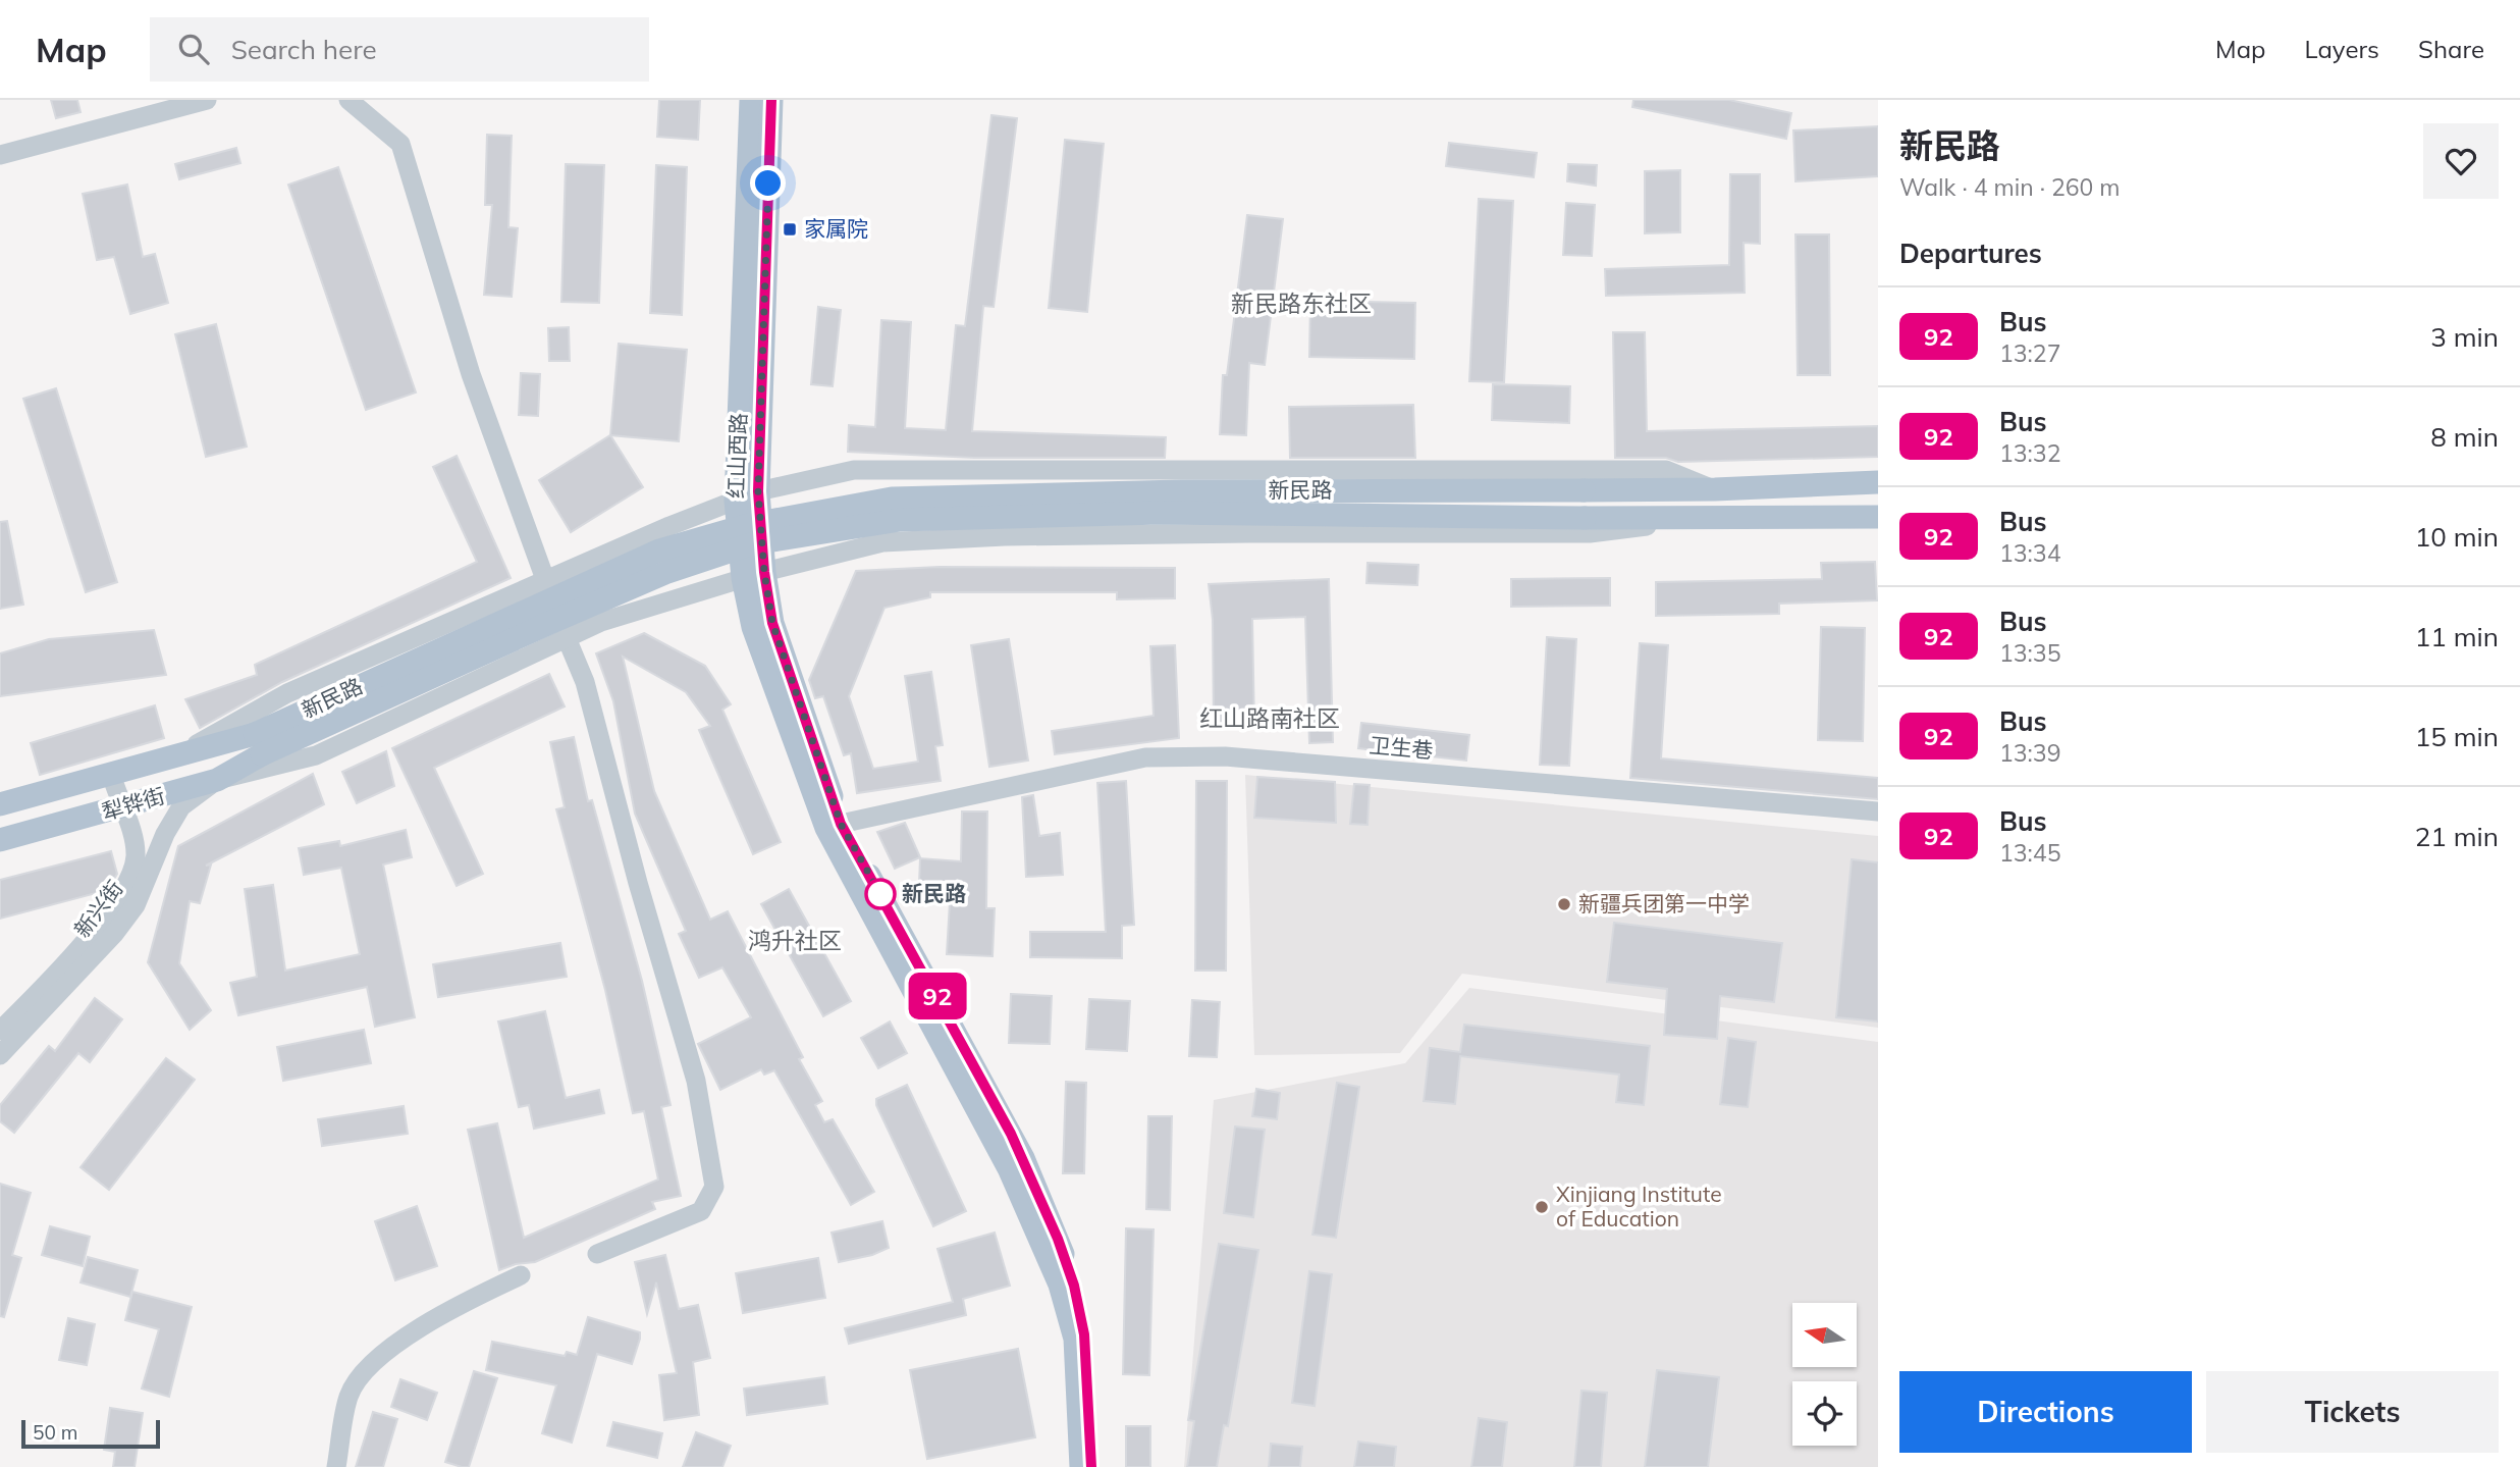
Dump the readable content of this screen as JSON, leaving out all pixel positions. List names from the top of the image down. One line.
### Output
{"streets":{"main road":["红山西路","新民路","犁铧街"],"street":["卫生巷","新兴街"]},"crossings":[["红山西路","卫生巷"],["新民路","犁铧街"],["犁铧街","新兴街"]],"districts":["新民路东社区","红山路南社区","鸿升社区"],"places":{"transit":["家属院"],"other":["新民路","新疆兵团第一中学","Xinjiang Institute of Education"]},"lines":["bus line 92"],"scale_bar":"50 m","north":"left","page":{"header":"Map","search":"Search here","nav":["Map","Layers","Share"],"on_map":"92","heading":[["新民路","Walk · 4 min · 260 m"],"Departures"],"list":[{"mark":"92","name":"Bus","note":"13:27","value":"3 min"},{"mark":"92","name":"Bus","note":"13:32","value":"8 min"},{"mark":"92","name":"Bus","note":"13:34","value":"10 min"},{"mark":"92","name":"Bus","note":"13:35","value":"11 min"},{"mark":"92","name":"Bus","note":"13:39","value":"15 min"},{"mark":"92","name":"Bus","note":"13:45","value":"21 min"}],"buttons":["Directions","Tickets"],"scale":"50 m"}}
